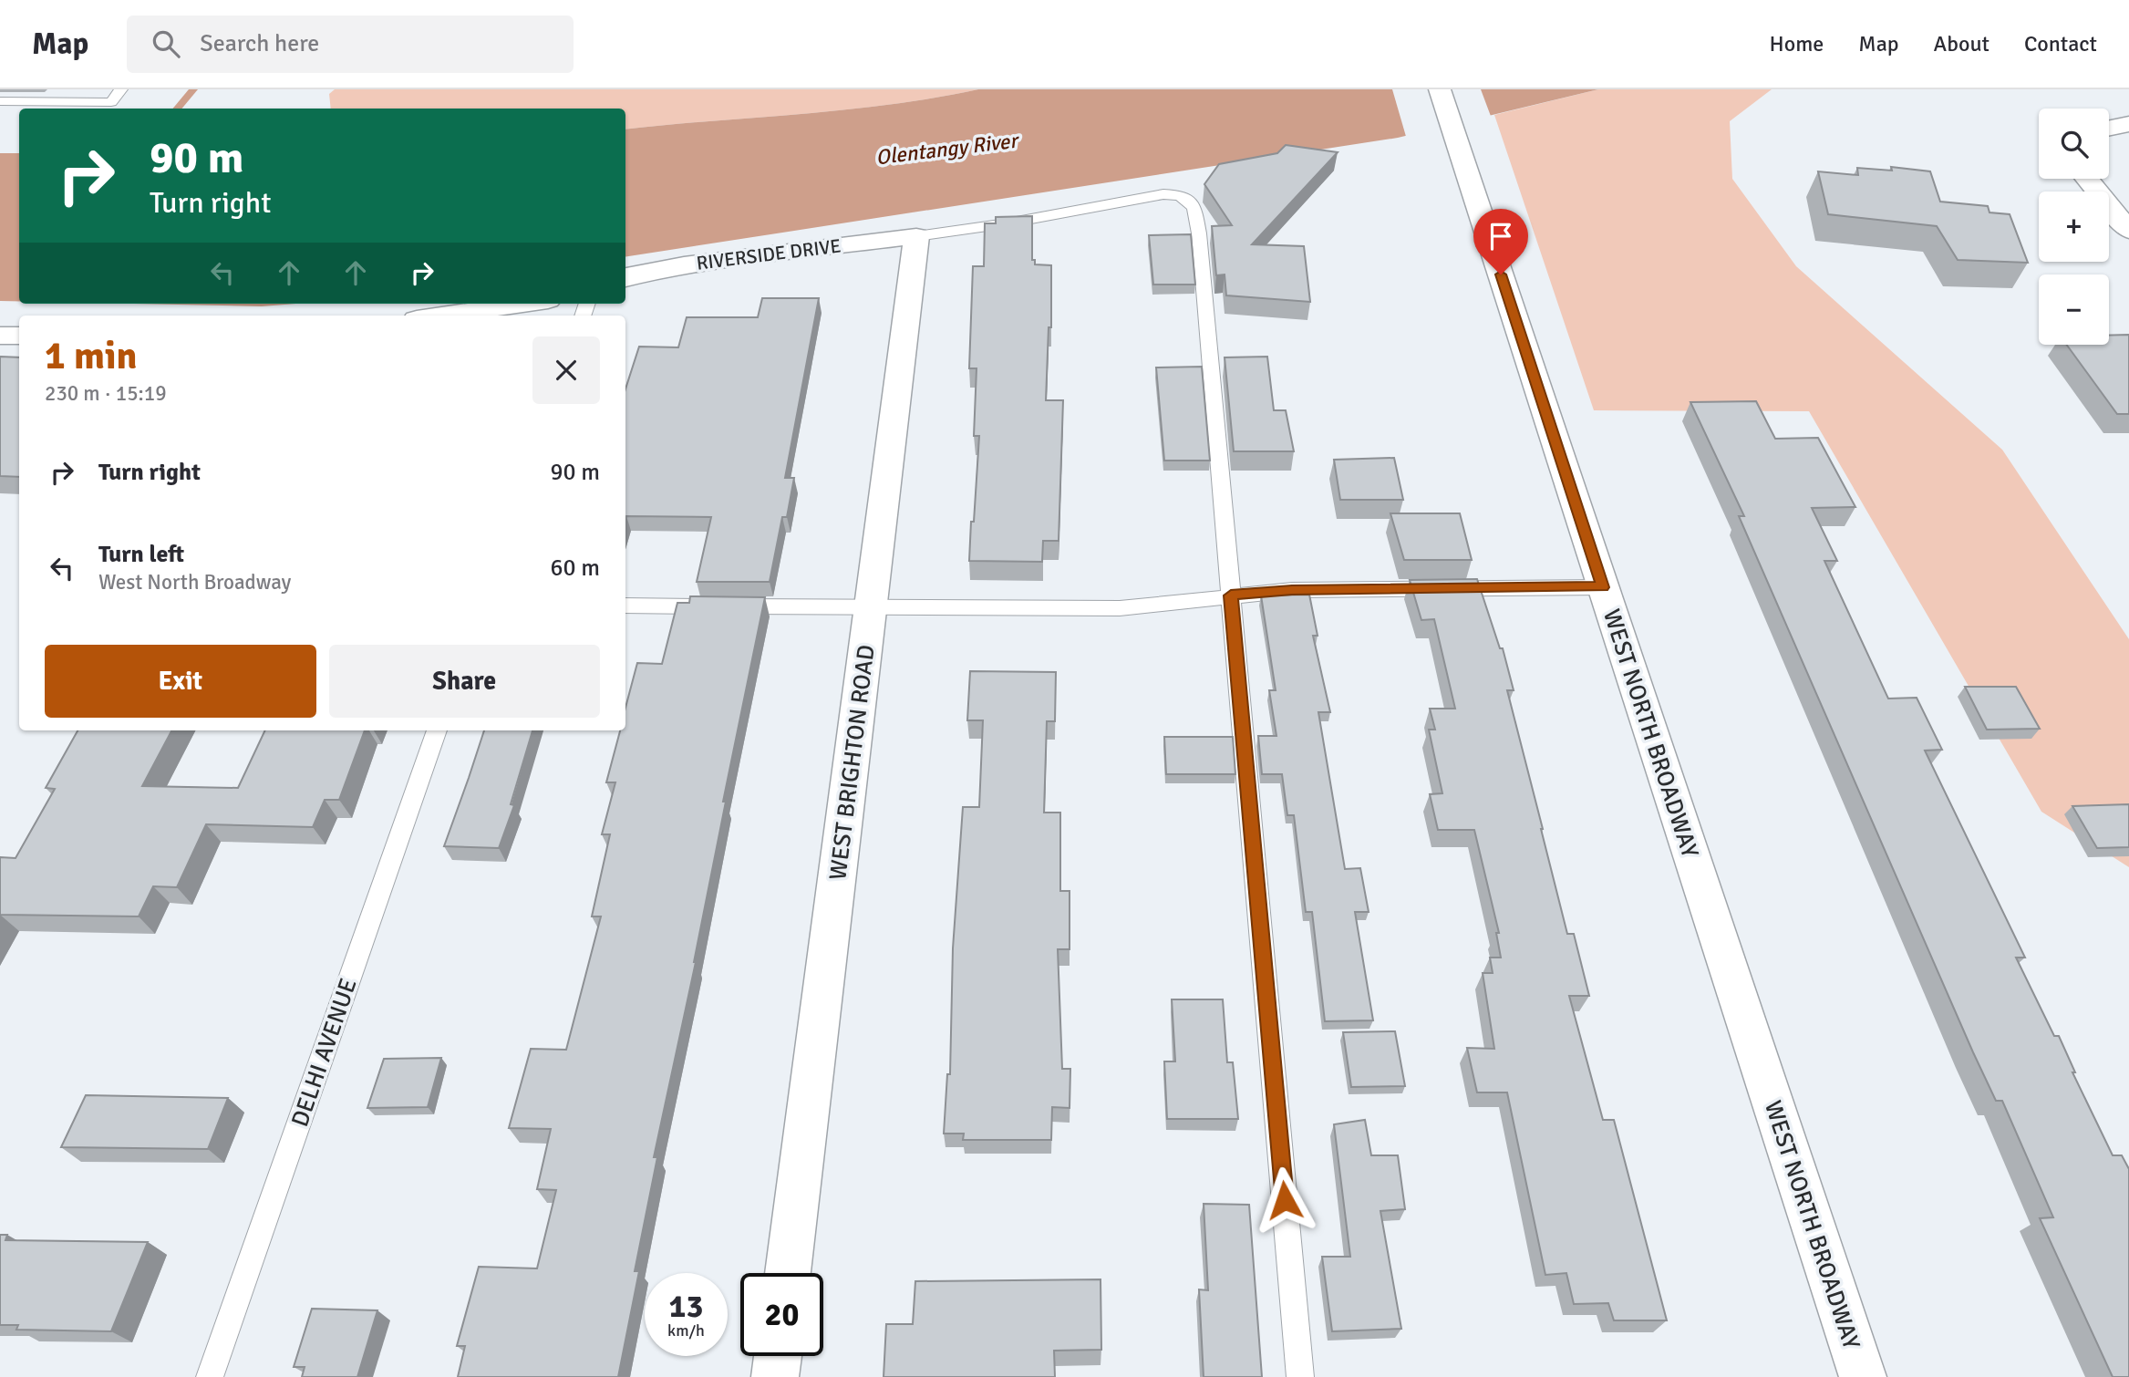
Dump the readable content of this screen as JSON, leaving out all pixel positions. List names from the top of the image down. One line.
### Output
{"streets":{"street":["RIVERSIDE DRIVE","WEST NORTH BROADWAY","WEST BRIGHTON ROAD"],"lane":["DELHI AVENUE"]},"crossings":[["RIVERSIDE DRIVE","WEST BRIGHTON ROAD"]],"water":["Olentangy River"],"page":{"header":"Map","search":"Search here","nav":["Home","Map","About","Contact"],"map_buttons":["+","−"],"turn":["90 m","Turn right"],"heading":["1 min","230 m · 15:19"],"list":[{"name":"Turn right","value":"90 m"},{"name":"Turn left","note":"West North Broadway","value":"60 m"}],"buttons":["Exit","Share"],"speed":"13 km/h","limit":"20"}}
